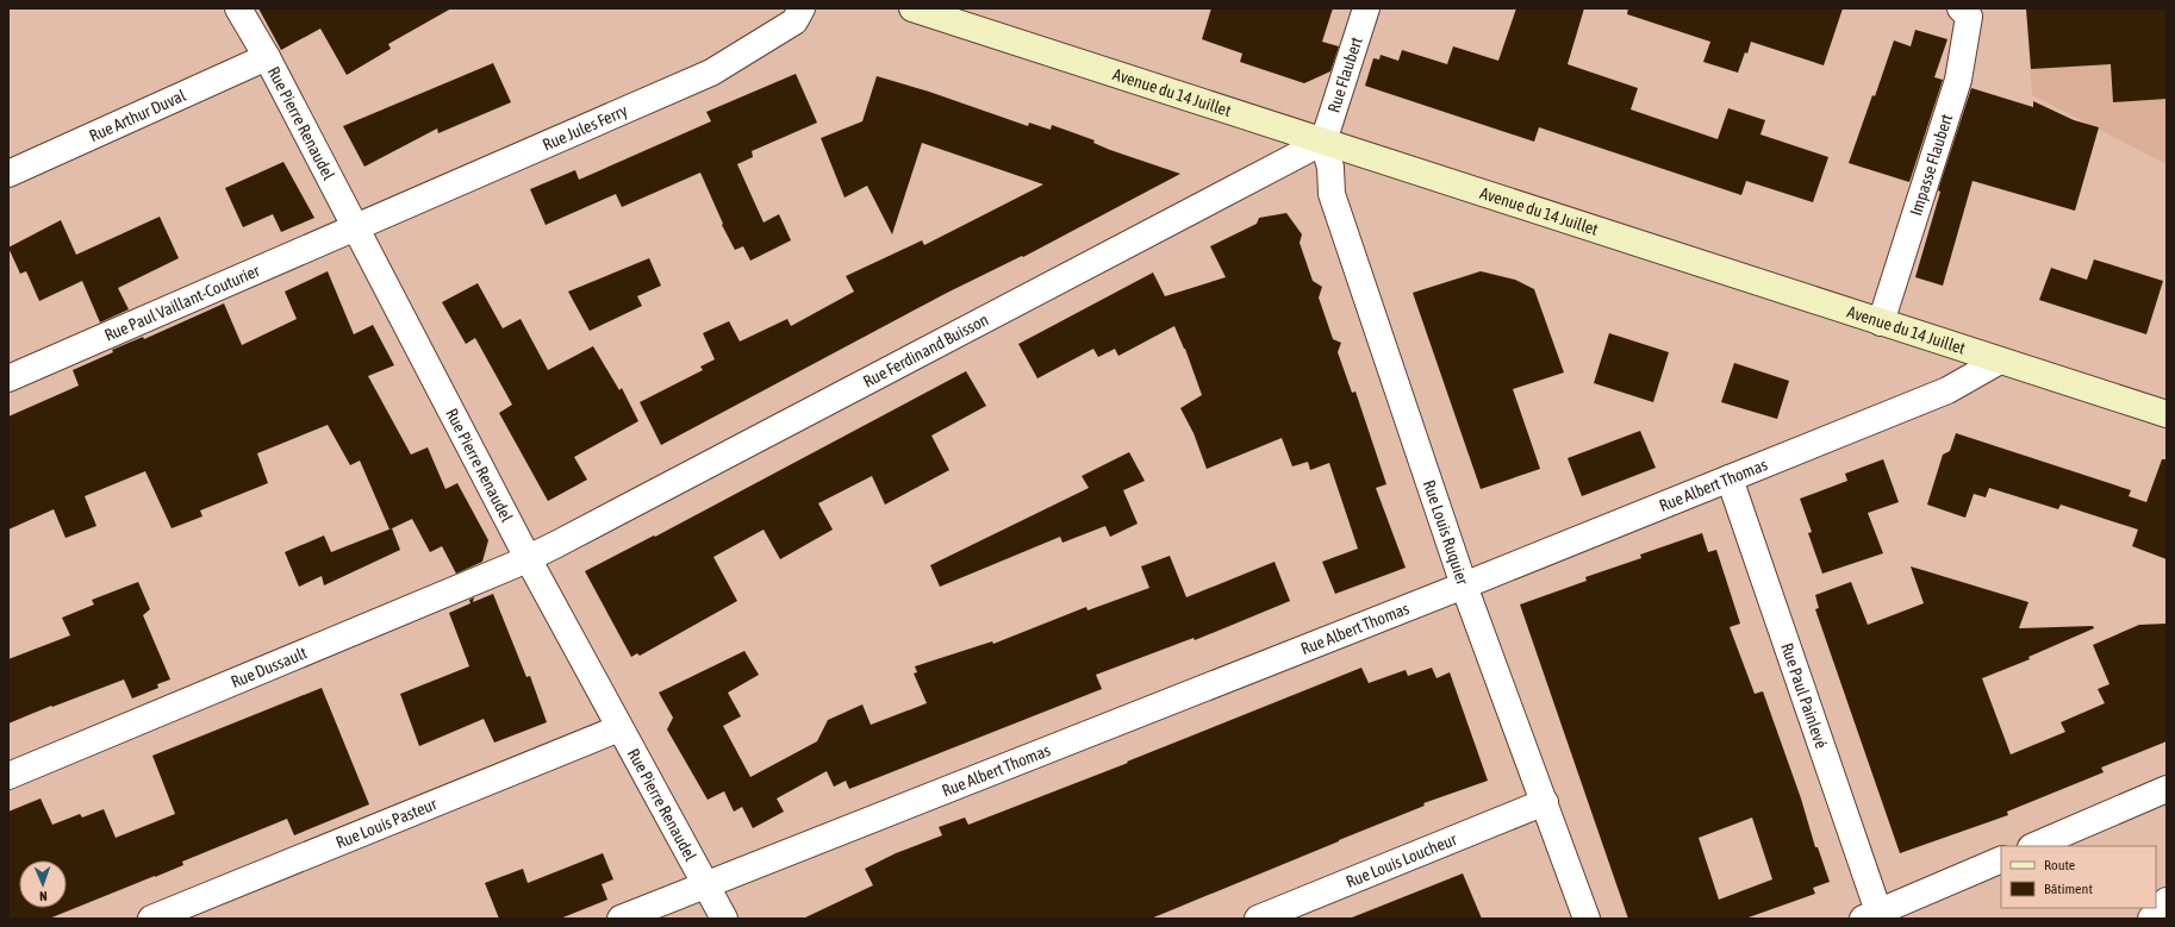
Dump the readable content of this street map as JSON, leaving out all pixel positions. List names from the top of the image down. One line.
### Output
{"streets":{"main road":["Avenue du 14 Juillet"],"street":["Rue Flaubert","Rue Arthur Duval","Rue Pierre Renaudel","Rue Jules Ferry","Impasse Flaubert","Rue Paul Vaillant-Couturier","Rue Ferdinand Buisson","Rue Albert Thomas","Rue Louis Ruquier","Rue Dussault","Rue Paul Painlevé","Rue Louis Pasteur","Rue Louis Loucheur"]},"crossings":[["Rue Flaubert","Avenue du 14 Juillet"],["Rue Flaubert","Rue Ferdinand Buisson"],["Rue Flaubert","Rue Louis Ruquier"],["Avenue du 14 Juillet","Impasse Flaubert"],["Avenue du 14 Juillet","Rue Ferdinand Buisson"],["Avenue du 14 Juillet","Rue Albert Thomas"],["Avenue du 14 Juillet","Rue Louis Ruquier"],["Rue Arthur Duval","Rue Pierre Renaudel"],["Rue Pierre Renaudel","Rue Jules Ferry"],["Rue Pierre Renaudel","Rue Paul Vaillant-Couturier"],["Rue Pierre Renaudel","Rue Ferdinand Buisson"],["Rue Pierre Renaudel","Rue Albert Thomas"],["Rue Pierre Renaudel","Rue Dussault"],["Rue Pierre Renaudel","Rue Louis Pasteur"],["Rue Jules Ferry","Rue Paul Vaillant-Couturier"],["Rue Ferdinand Buisson","Rue Louis Ruquier"],["Rue Ferdinand Buisson","Rue Dussault"],["Rue Albert Thomas","Rue Louis Ruquier"],["Rue Albert Thomas","Rue Paul Painlevé"],["Rue Louis Ruquier","Rue Louis Loucheur"]],"legend":["Route","Bâtiment"],"north":"bottom"}
